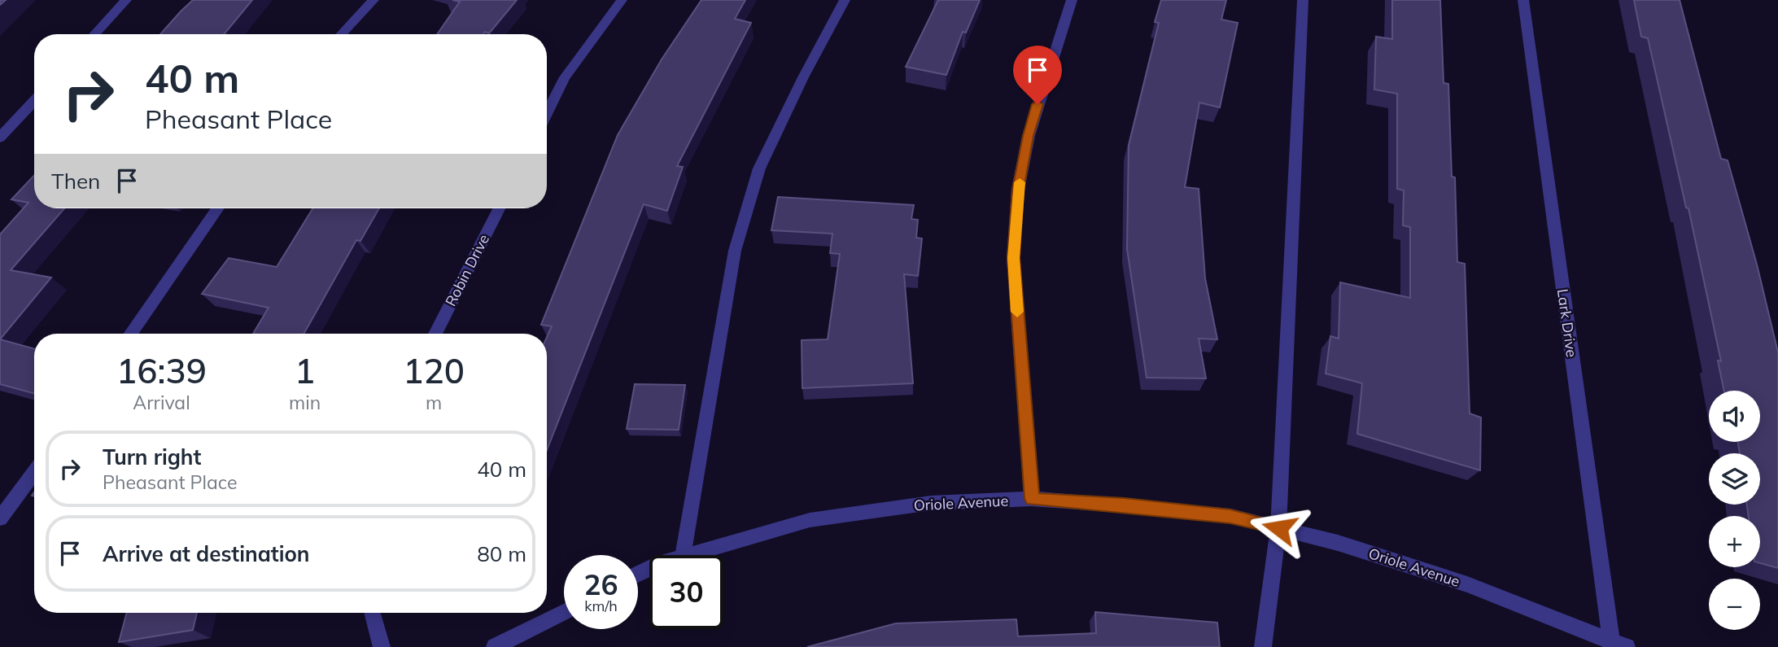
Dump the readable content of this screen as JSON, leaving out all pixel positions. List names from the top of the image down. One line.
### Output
{"streets":{"street":["Robin Drive","Lark Drive","Oriole Avenue"]},"crossings":[["Lark Drive","Oriole Avenue"]],"page":{"turn":["40 m","Pheasant Place"],"then":"Then","eta":["16:39","Arrival","1","min","120","m"],"map_buttons":["+","−"],"list":[{"name":"Turn right","note":"Pheasant Place","value":"40 m"},{"name":"Arrive at destination","value":"80 m"}],"speed":"26 km/h","limit":"30"}}
